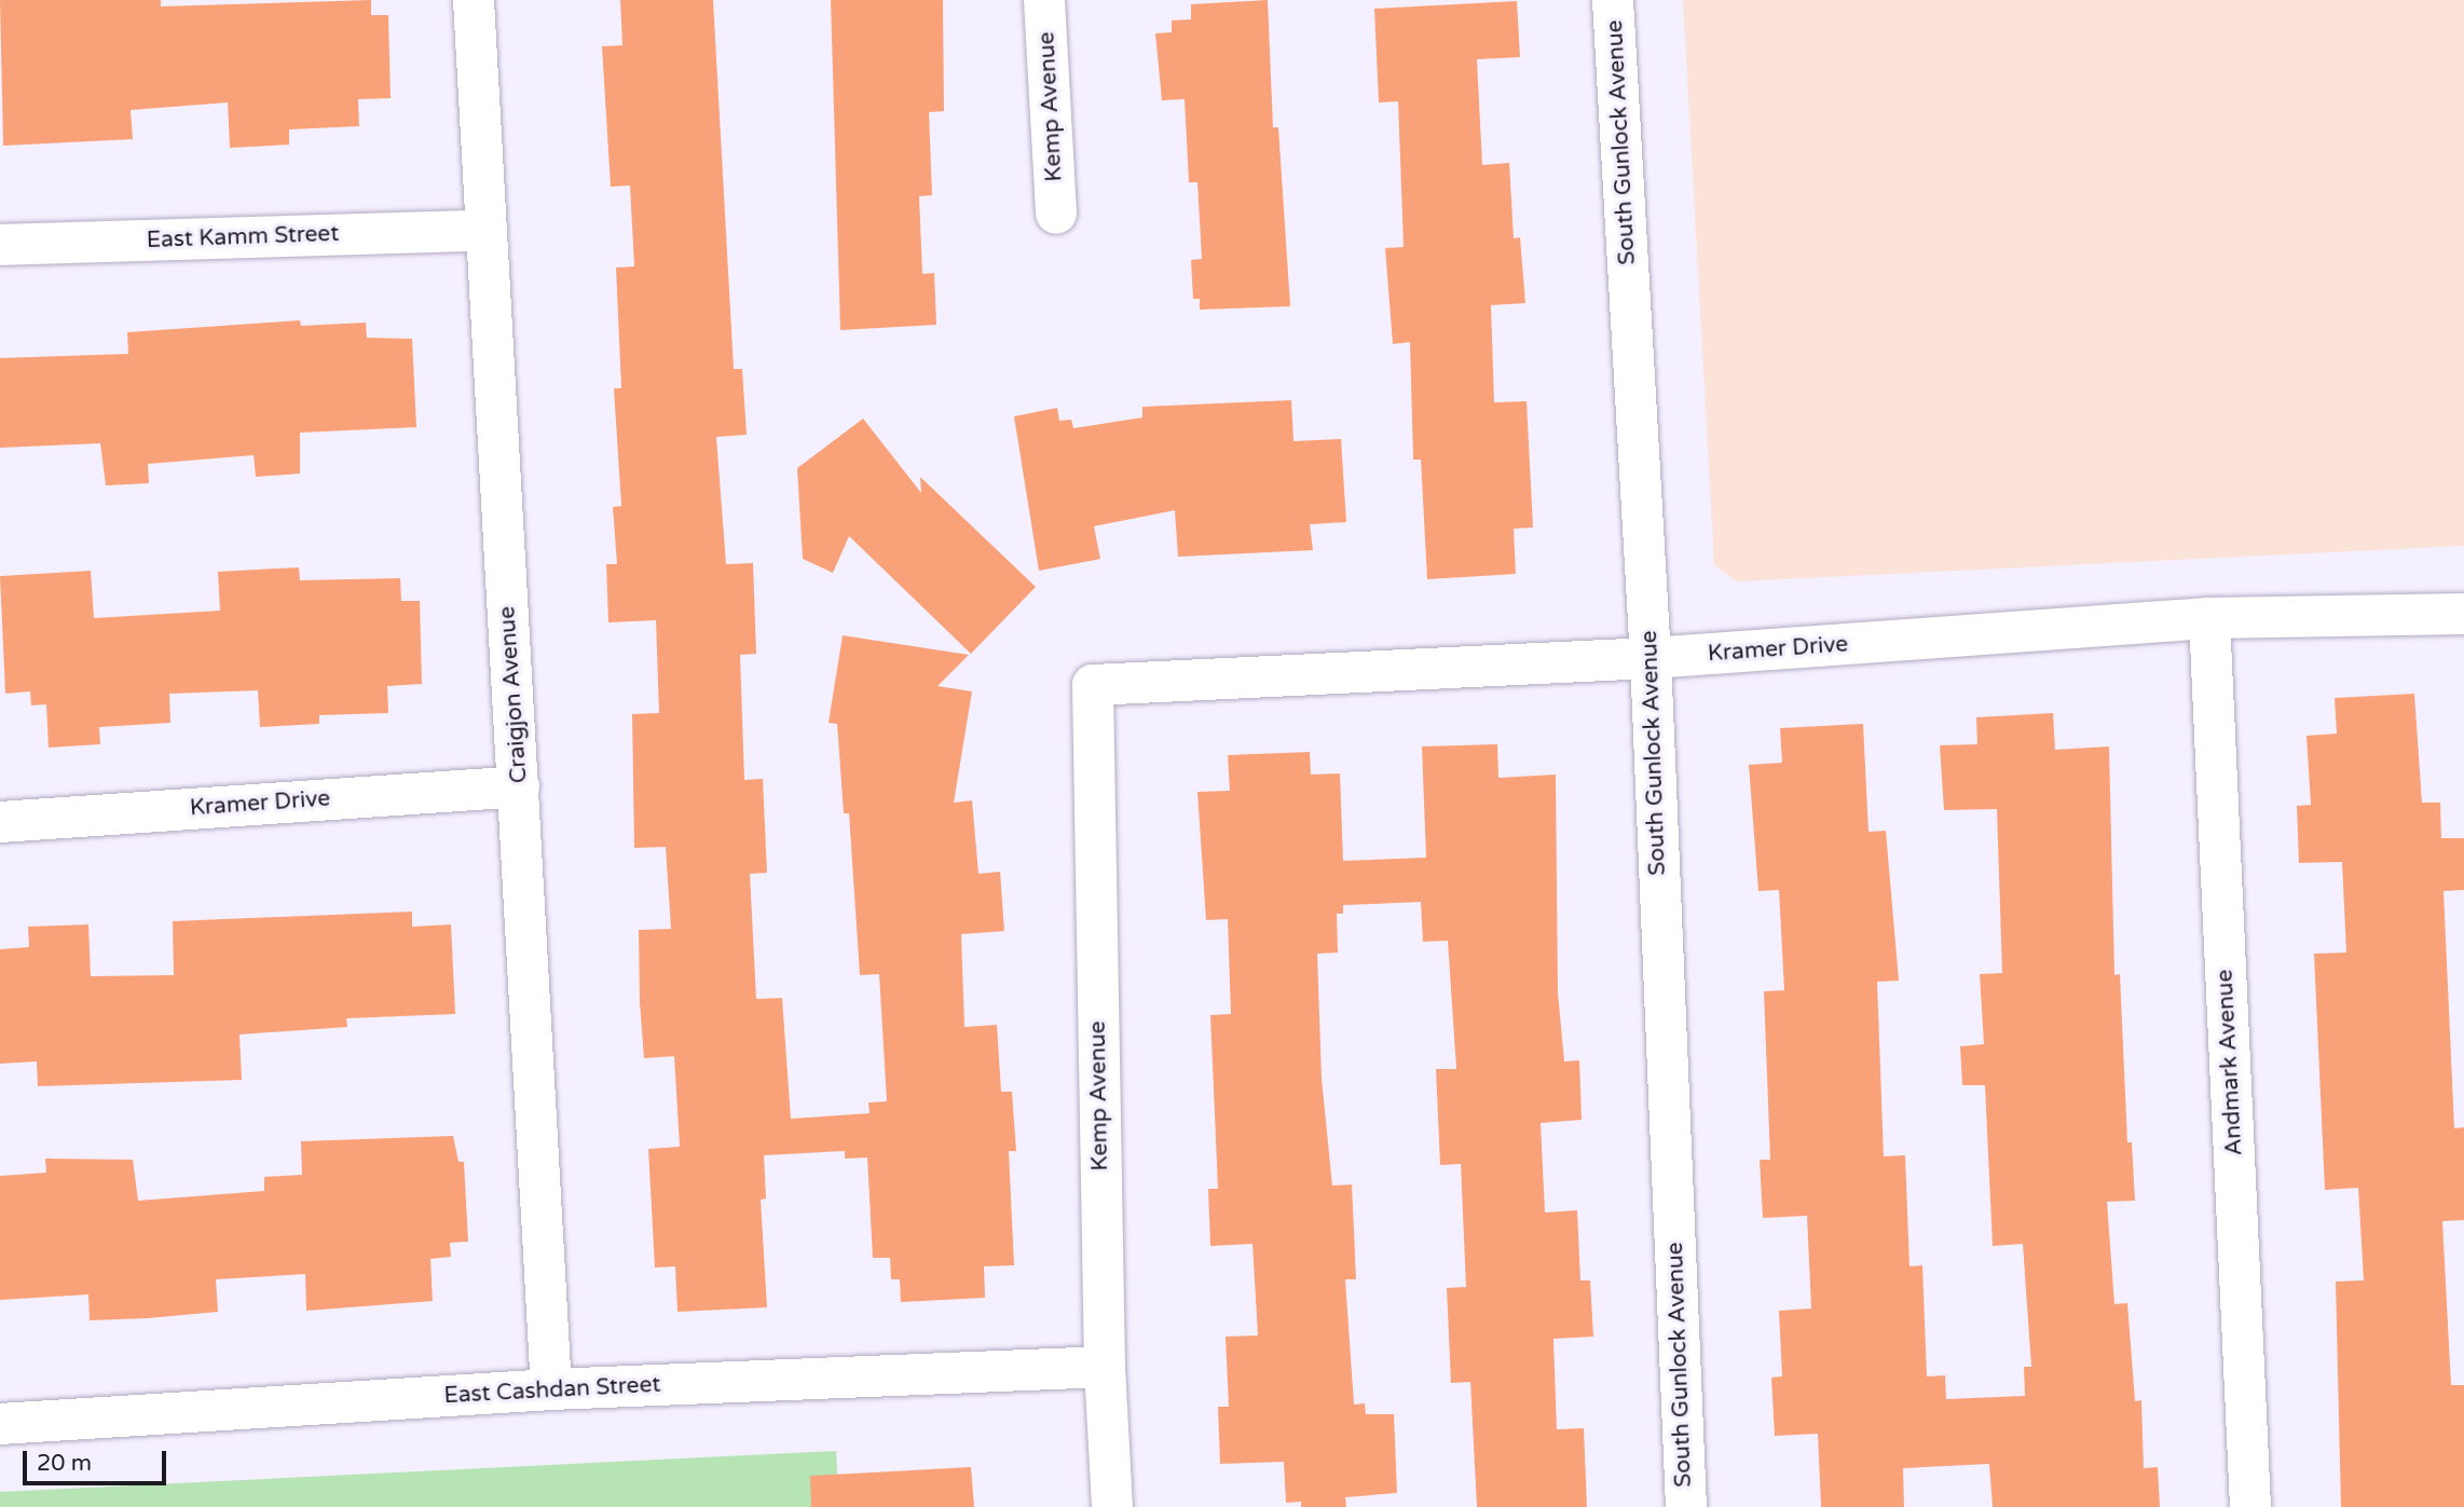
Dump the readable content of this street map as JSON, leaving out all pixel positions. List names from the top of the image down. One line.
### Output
{"streets":{"street":["Kemp Avenue","South Gunlock Avenue","East Kamm Street","Kramer Drive","Craigjon Avenue","Andmark Avenue","East Cashdan Street"]},"crossings":[["Kemp Avenue","Kramer Drive"],["Kemp Avenue","East Cashdan Street"],["South Gunlock Avenue","Kramer Drive"],["East Kamm Street","Craigjon Avenue"],["Kramer Drive","Craigjon Avenue"],["Kramer Drive","Andmark Avenue"],["Craigjon Avenue","East Cashdan Street"]],"scale_bar":"20 m"}
